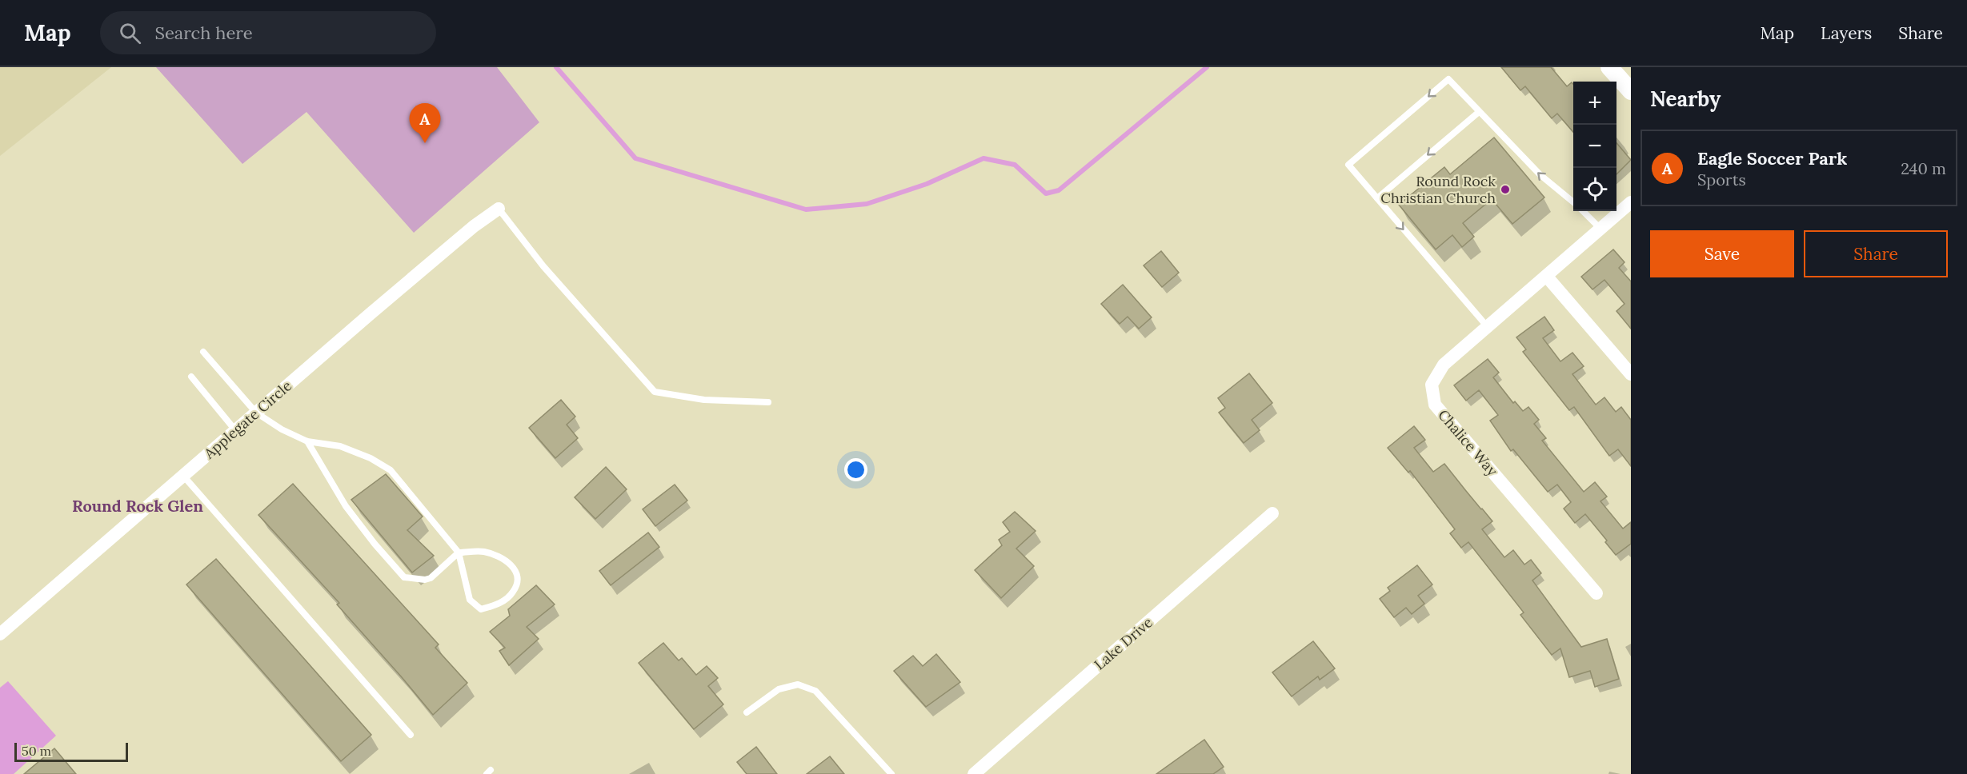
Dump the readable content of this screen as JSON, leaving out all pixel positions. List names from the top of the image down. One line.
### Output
{"streets":{"street":["Applegate Circle","Chalice Way","Lake Drive"]},"districts":["Round Rock Glen"],"places":["Round Rock Christian Church"],"scale_bar":"50 m","page":{"header":"Map","search":"Search here","nav":["Map","Layers","Share"],"heading":"Nearby","map_buttons":["+","−"],"pins":"A","list":[{"mark":"A","name":"Eagle Soccer Park","note":"Sports","value":"240 m"}],"buttons":["Save","Share"],"scale":"50 m"}}
